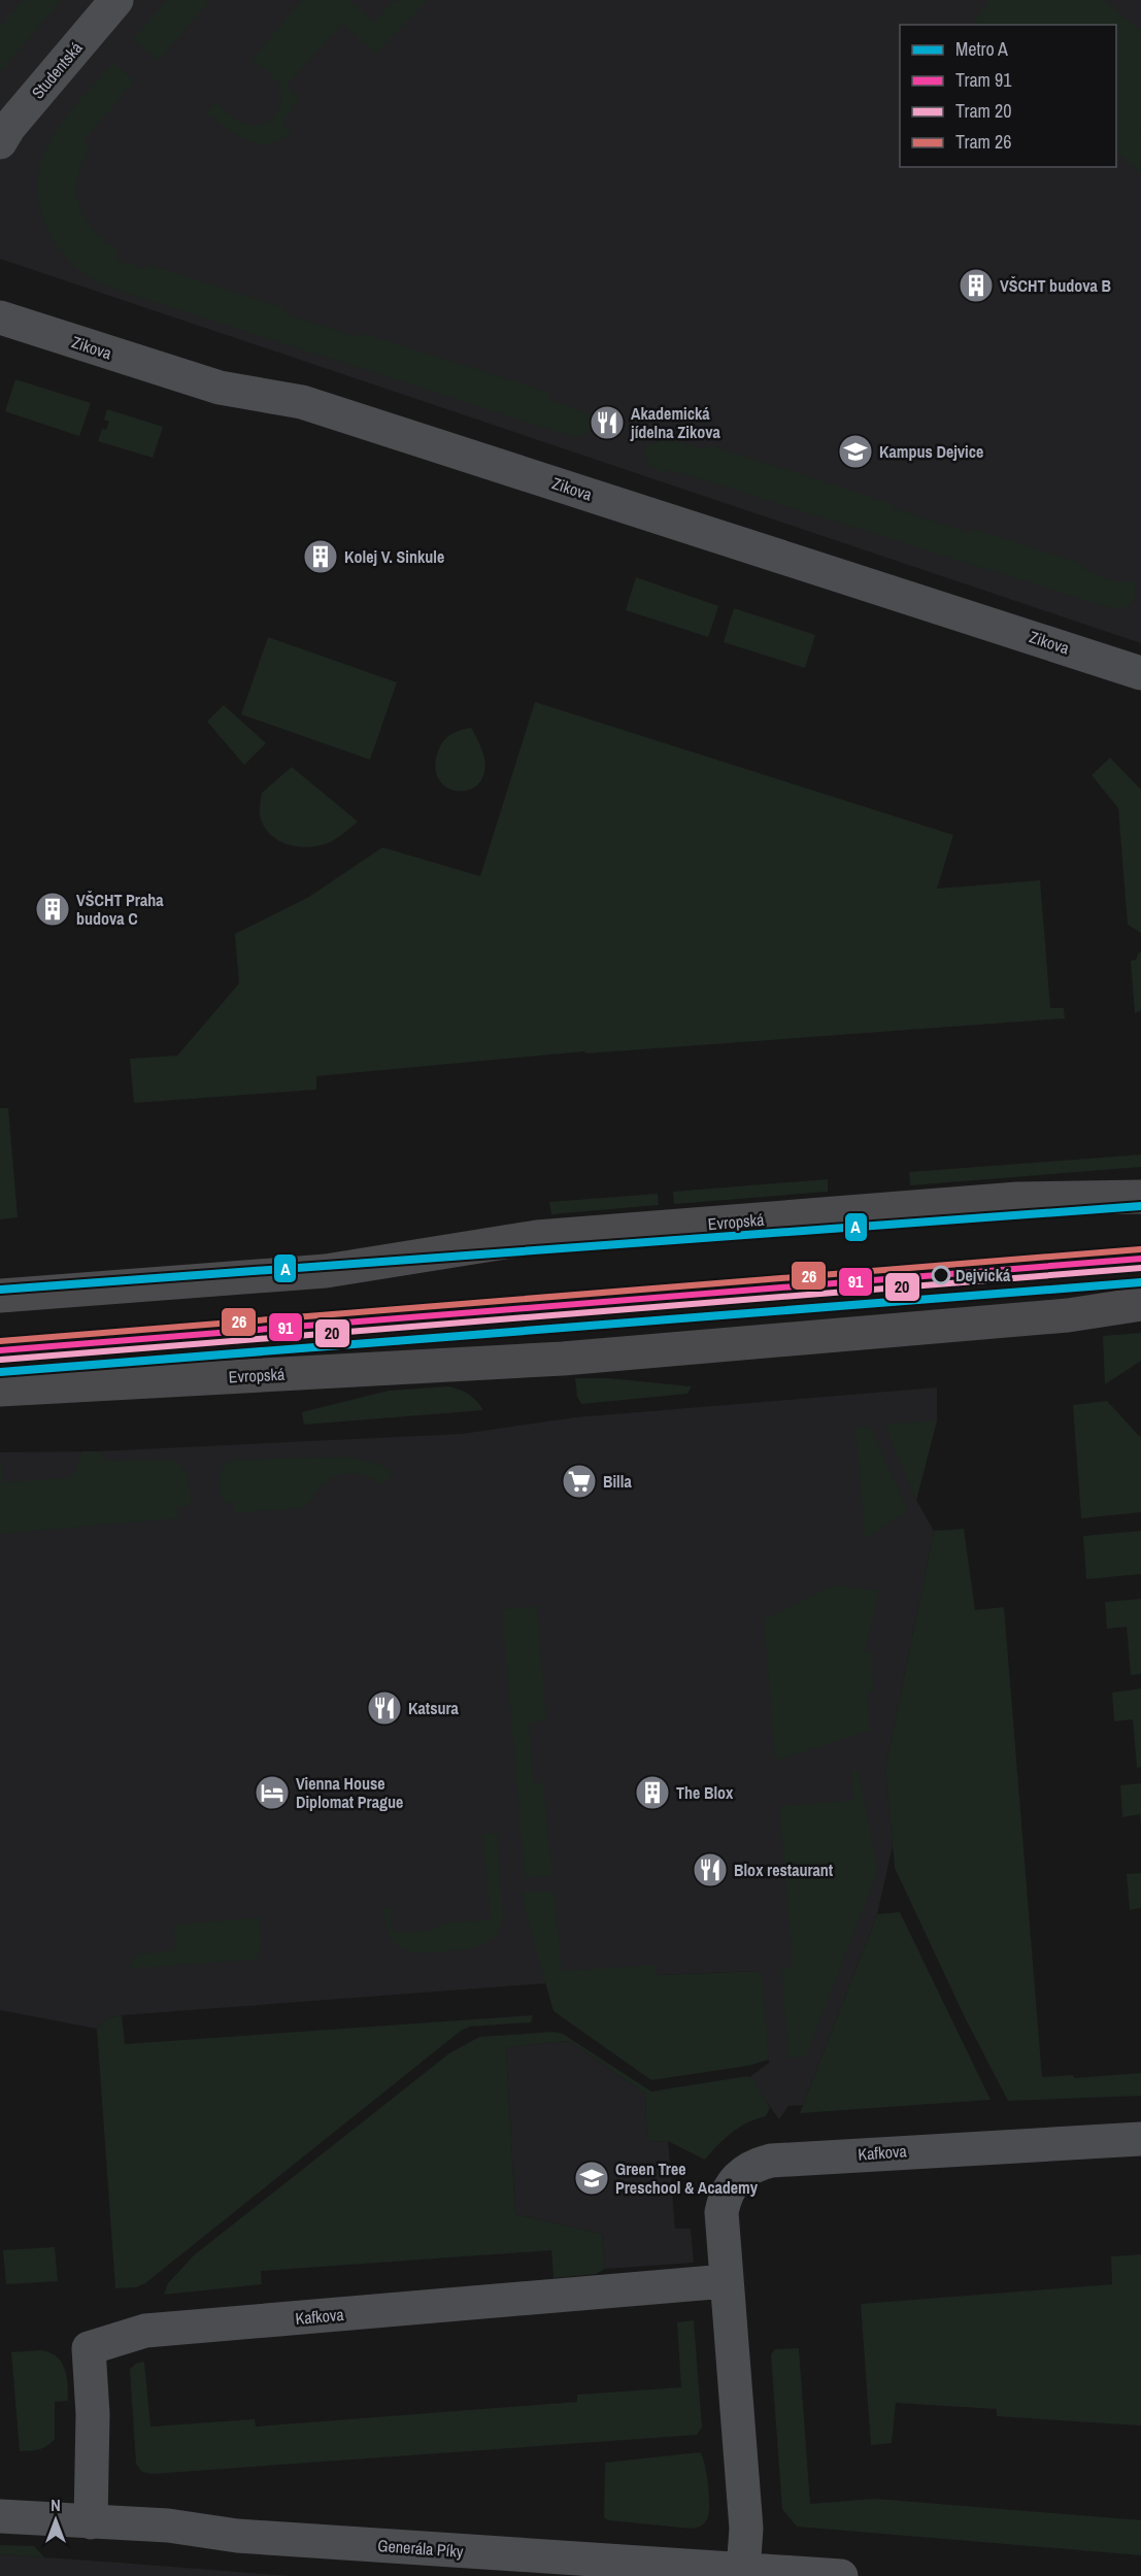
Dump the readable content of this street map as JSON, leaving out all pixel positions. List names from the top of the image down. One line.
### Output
{"streets":{"main road":["Evropská"],"street":["Studentská","Zikova","Kafkova","Generála Píky"]},"crossings":[["Kafkova","Generála Píky"]],"places":{"building":["VŠCHT budova B","Kolej V. Sinkule","VŠCHT Praha budova C","The Blox"],"restaurant":["Akademická jídelna Zikova","Katsura","Blox restaurant"],"school or university":["Kampus Dejvice","Green Tree Preschool & Academy"],"other":["Dejvická"],"supermarket":["Billa"],"hotel":["Vienna House Diplomat Prague"]},"lines":["metro line A","tram line 26","tram line 91","tram line 20"],"legend":["Metro A","Tram 91","Tram 20","Tram 26"],"north":"top"}
